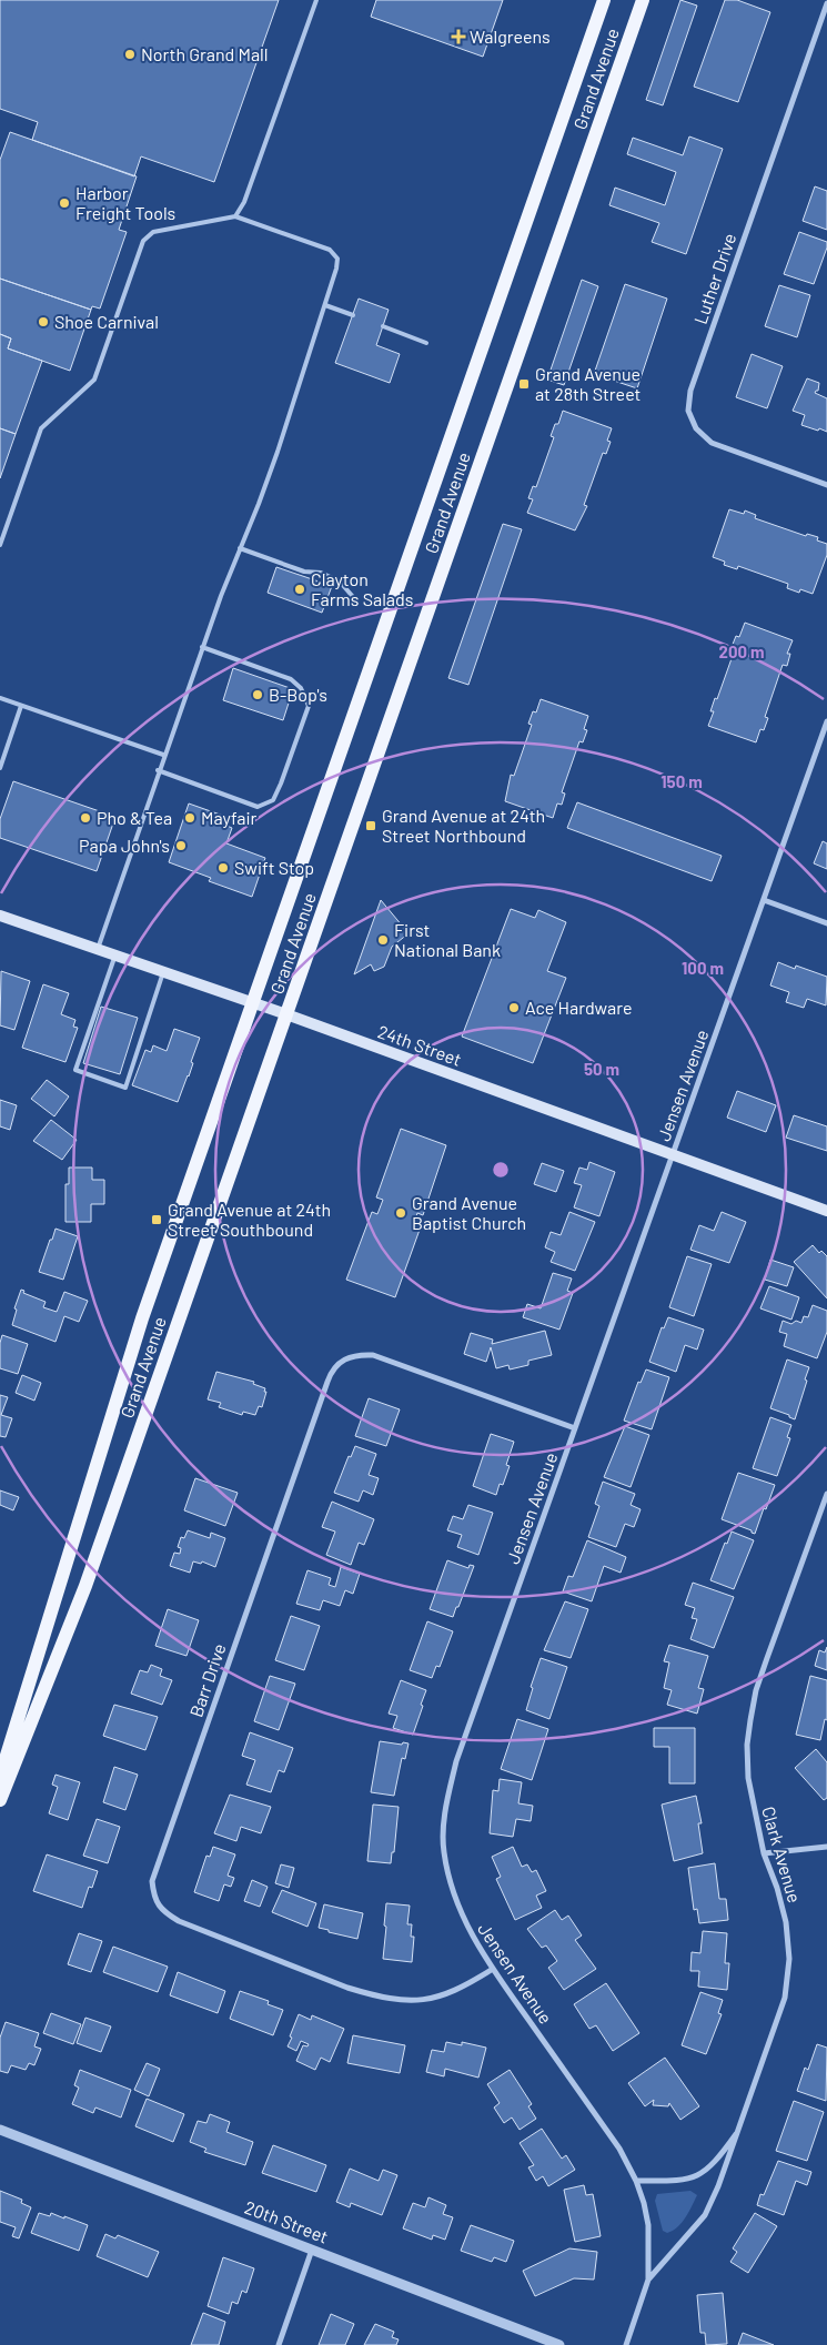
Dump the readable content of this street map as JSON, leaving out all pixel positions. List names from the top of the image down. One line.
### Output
{"streets":{"main road":["Grand Avenue","24th Street"],"street":["Luther Drive","Jensen Avenue","Barr Drive","Clark Avenue","20th Street"]},"crossings":[["Grand Avenue","24th Street"],["24th Street","Jensen Avenue"],["Jensen Avenue","Barr Drive"],["Jensen Avenue","Clark Avenue"]],"places":{"health":["Walgreens"],"other":["North Grand Mall","Harbor Freight Tools","Shoe Carnival","Clayton Farms Salads","B-Bop's","Pho & Tea","Mayfair","Papa John's","Swift Stop","First National Bank","Ace Hardware","Grand Avenue Baptist Church"],"transit":["Grand Avenue at 28th Street","Grand Avenue at 24th Street Northbound","Grand Avenue at 24th Street Southbound"]},"rings":["200 m","150 m","100 m","50 m"]}
